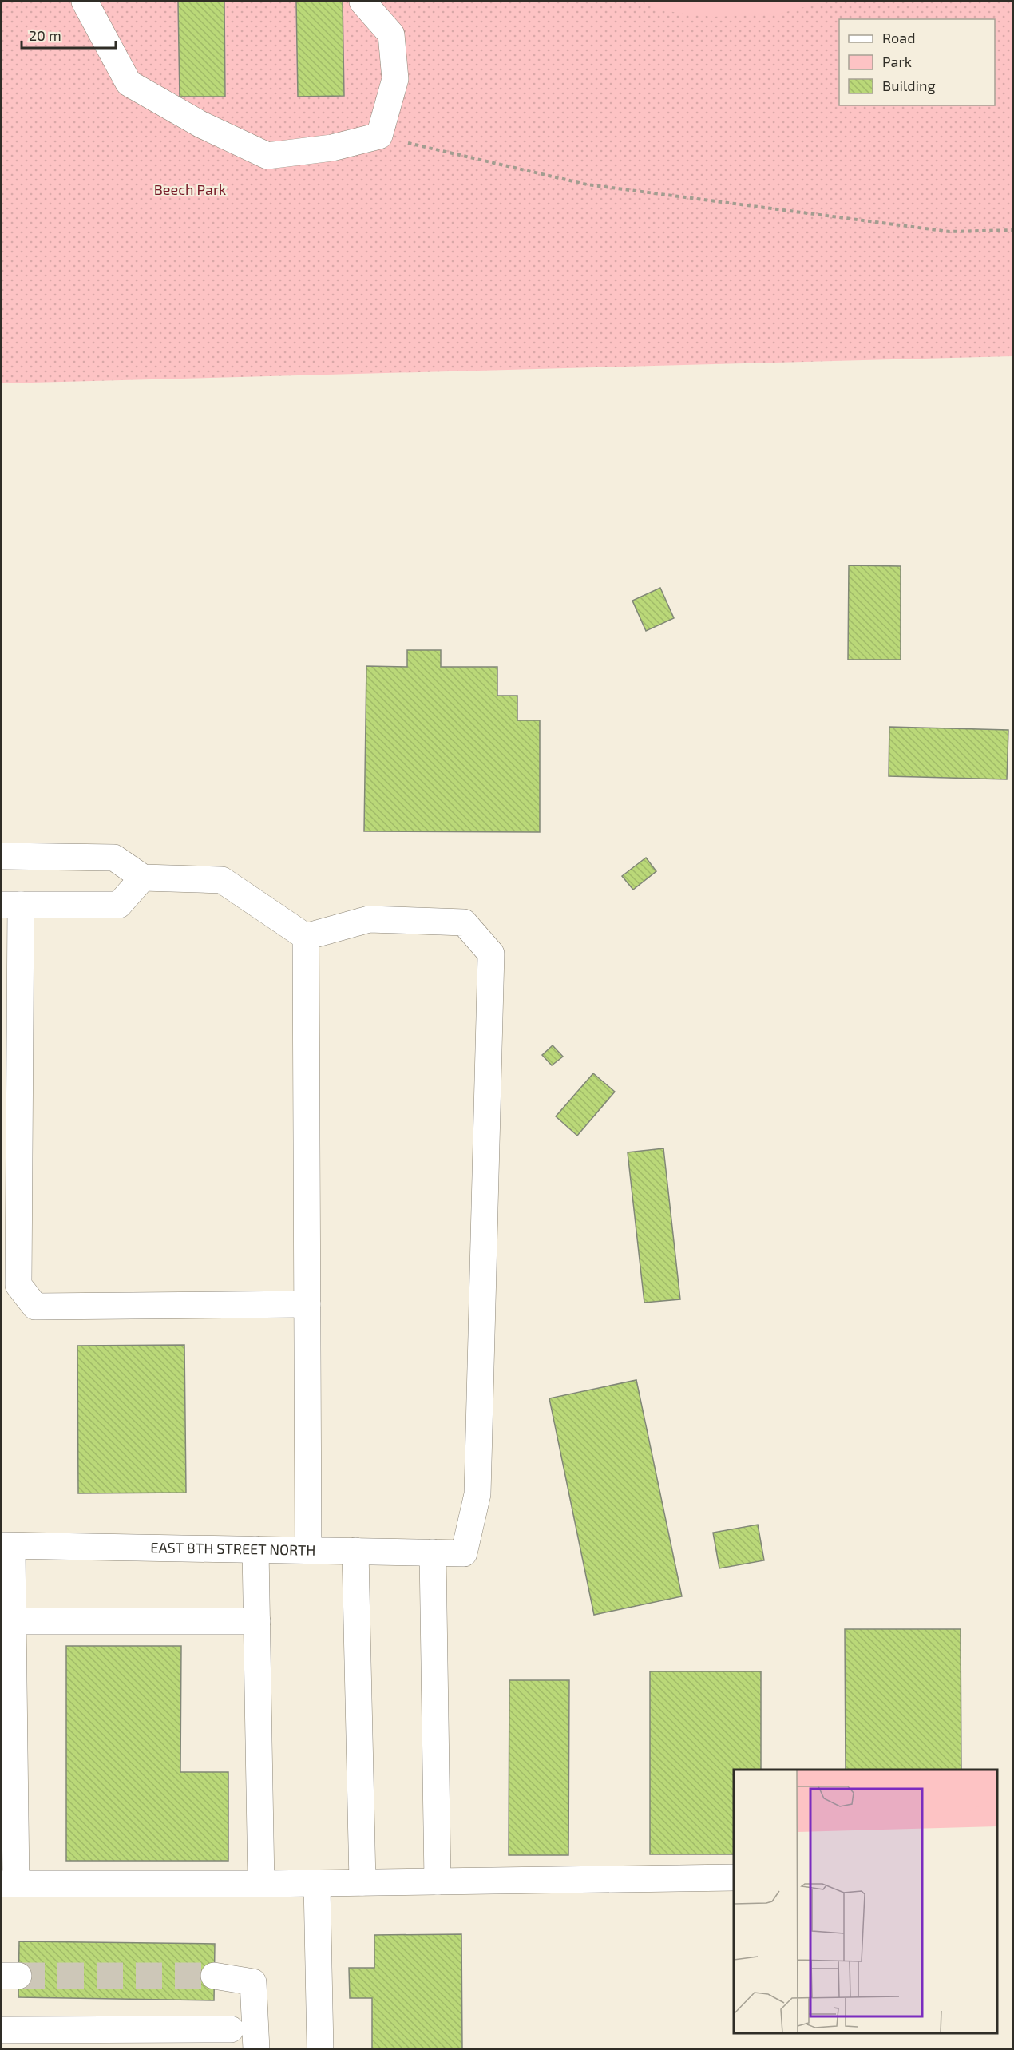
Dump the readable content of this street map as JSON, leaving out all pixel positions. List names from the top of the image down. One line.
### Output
{"streets":{"street":["EAST 8TH STREET NORTH"]},"parks":["Beech Park"],"legend":["Road","Park","Building"],"scale_bar":"20 m"}
